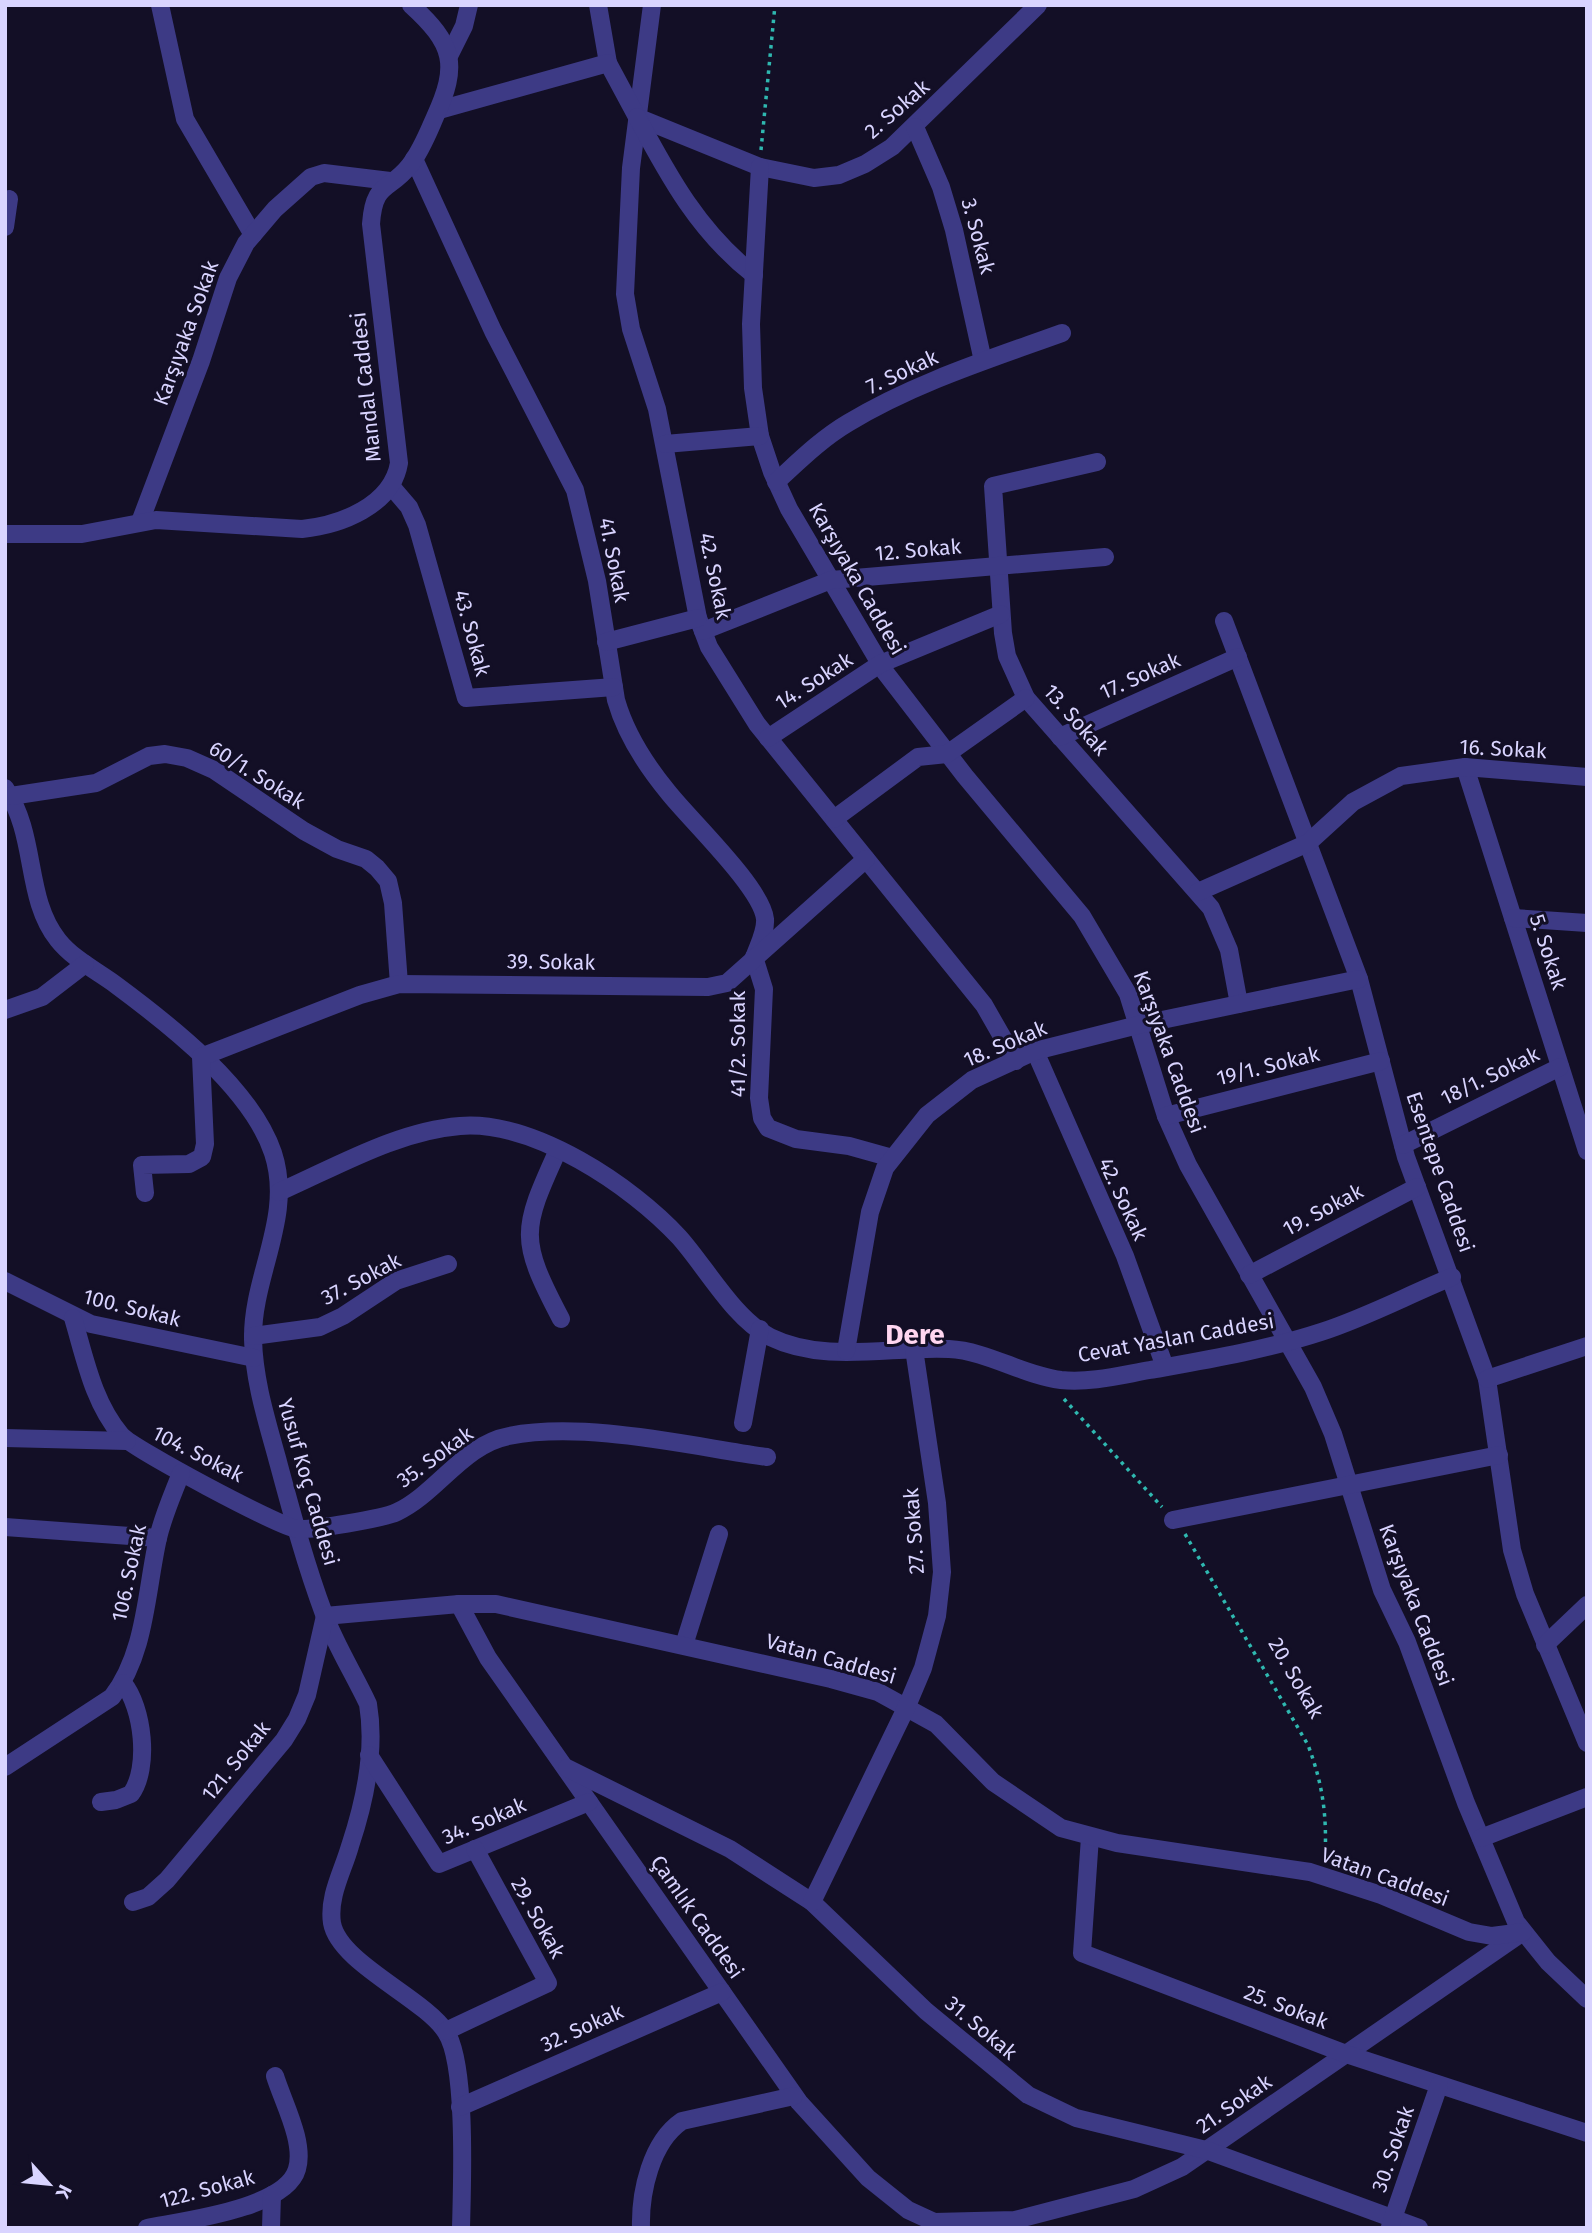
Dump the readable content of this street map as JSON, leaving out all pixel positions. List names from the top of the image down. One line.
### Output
{"streets":{"street":["2. Sokak","3. Sokak","Karşıyaka Sokak","7. Sokak","Mandal Caddesi","12. Sokak","41. Sokak","42. Sokak","Karşıyaka Caddesi","43. Sokak","17. Sokak","14. Sokak","13. Sokak","16. Sokak","60/1. Sokak","5. Sokak","39. Sokak","41/2. Sokak","18. Sokak","19/1. Sokak","18/1. Sokak","Esentepe Caddesi","19. Sokak","37. Sokak","100. Sokak","Cevat Yaslan Caddesi","104. Sokak","35. Sokak","Yusuf Koç Caddesi","27. Sokak","106. Sokak","Vatan Caddesi","121. Sokak","34. Sokak","Çamlık Caddesi","29. Sokak","25. Sokak","32. Sokak","31. Sokak","21. Sokak","30. Sokak","122. Sokak"],"path":["20. Sokak"]},"crossings":[["2. Sokak","3. Sokak"],["2. Sokak","42. Sokak"],["2. Sokak","Karşıyaka Caddesi"],["3. Sokak","7. Sokak"],["Karşıyaka Sokak","Mandal Caddesi"],["7. Sokak","Karşıyaka Caddesi"],["Mandal Caddesi","41. Sokak"],["Mandal Caddesi","43. Sokak"],["12. Sokak","41. Sokak"],["12. Sokak","42. Sokak"],["12. Sokak","Karşıyaka Caddesi"],["12. Sokak","13. Sokak"],["41. Sokak","43. Sokak"],["41. Sokak","39. Sokak"],["41. Sokak","41/2. Sokak"],["42. Sokak","14. Sokak"],["42. Sokak","39. Sokak"],["42. Sokak","18. Sokak"],["42. Sokak","Cevat Yaslan Caddesi"],["Karşıyaka Caddesi","14. Sokak"],["Karşıyaka Caddesi","18. Sokak"],["Karşıyaka Caddesi","19/1. Sokak"],["Karşıyaka Caddesi","19. Sokak"],["Karşıyaka Caddesi","Cevat Yaslan Caddesi"],["Karşıyaka Caddesi","Vatan Caddesi"],["Karşıyaka Caddesi","21. Sokak"],["17. Sokak","13. Sokak"],["17. Sokak","Esentepe Caddesi"],["14. Sokak","13. Sokak"],["13. Sokak","16. Sokak"],["13. Sokak","18. Sokak"],["16. Sokak","5. Sokak"],["16. Sokak","Esentepe Caddesi"],["60/1. Sokak","39. Sokak"],["60/1. Sokak","Yusuf Koç Caddesi"],["5. Sokak","18/1. Sokak"],["39. Sokak","41/2. Sokak"],["39. Sokak","Yusuf Koç Caddesi"],["41/2. Sokak","18. Sokak"],["18. Sokak","Esentepe Caddesi"],["18. Sokak","Cevat Yaslan Caddesi"],["19/1. Sokak","Esentepe Caddesi"],["18/1. Sokak","Esentepe Caddesi"],["Esentepe Caddesi","19. Sokak"],["Esentepe Caddesi","Cevat Yaslan Caddesi"],["37. Sokak","Yusuf Koç Caddesi"],["100. Sokak","104. Sokak"],["100. Sokak","Yusuf Koç Caddesi"],["Cevat Yaslan Caddesi","Yusuf Koç Caddesi"],["Cevat Yaslan Caddesi","27. Sokak"],["Cevat Yaslan Caddesi","20. Sokak"],["104. Sokak","35. Sokak"],["104. Sokak","Yusuf Koç Caddesi"],["104. Sokak","106. Sokak"],["35. Sokak","Yusuf Koç Caddesi"],["Yusuf Koç Caddesi","Vatan Caddesi"],["Yusuf Koç Caddesi","121. Sokak"],["Yusuf Koç Caddesi","34. Sokak"],["Yusuf Koç Caddesi","29. Sokak"],["27. Sokak","Vatan Caddesi"],["Vatan Caddesi","20. Sokak"],["Vatan Caddesi","121. Sokak"],["Vatan Caddesi","Çamlık Caddesi"],["Vatan Caddesi","25. Sokak"],["Vatan Caddesi","21. Sokak"],["34. Sokak","Çamlık Caddesi"],["34. Sokak","29. Sokak"],["Çamlık Caddesi","32. Sokak"],["Çamlık Caddesi","31. Sokak"],["Çamlık Caddesi","21. Sokak"],["25. Sokak","21. Sokak"],["25. Sokak","30. Sokak"],["31. Sokak","21. Sokak"],["31. Sokak","30. Sokak"]],"districts":["Dere"],"north":"bottom right"}
